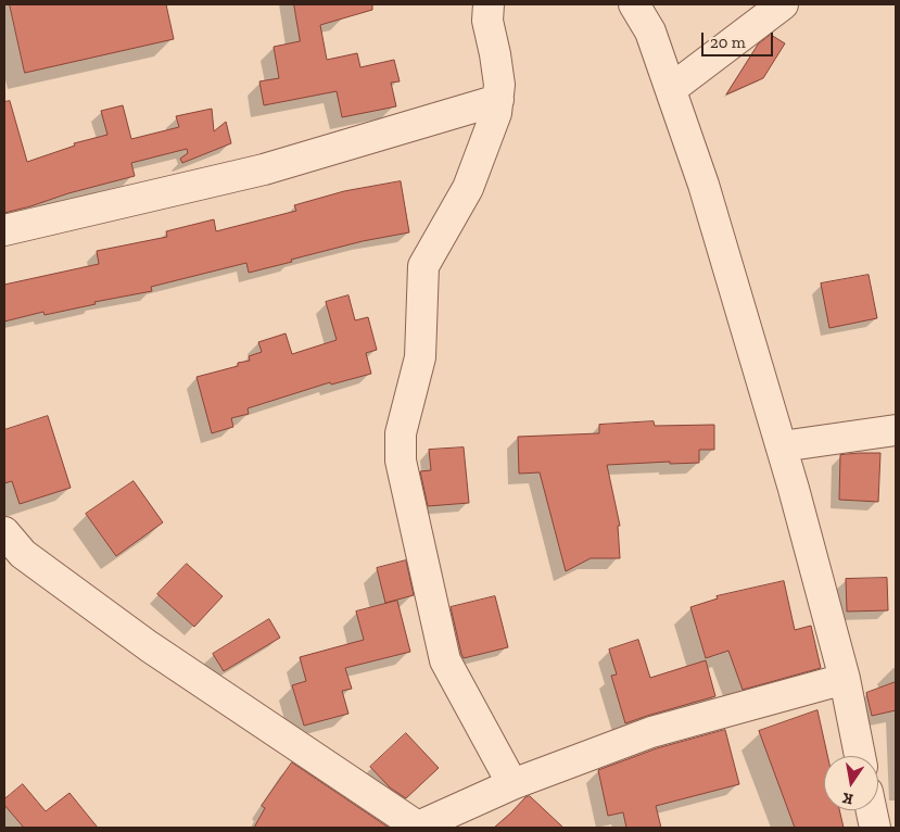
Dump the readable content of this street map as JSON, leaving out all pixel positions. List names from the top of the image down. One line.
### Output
{"scale_bar":"20 m","north":"bottom"}
